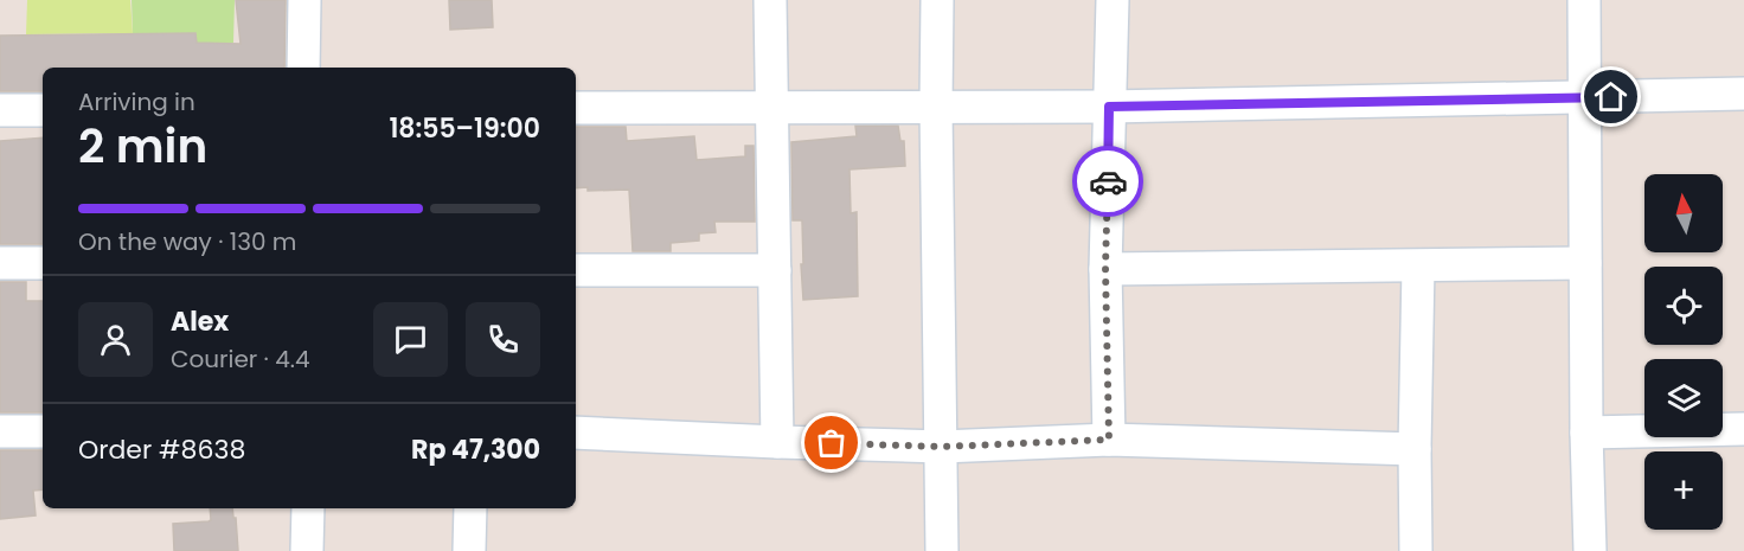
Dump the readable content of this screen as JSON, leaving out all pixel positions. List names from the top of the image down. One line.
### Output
{"north":"top","page":{"heading":["2 min","Arriving in","18:55–19:00"],"panel":["Alex","Courier · 4.4","Order #8638","Rp 47,300"],"map_buttons":"+","bar":"On the way · 130 m"}}
